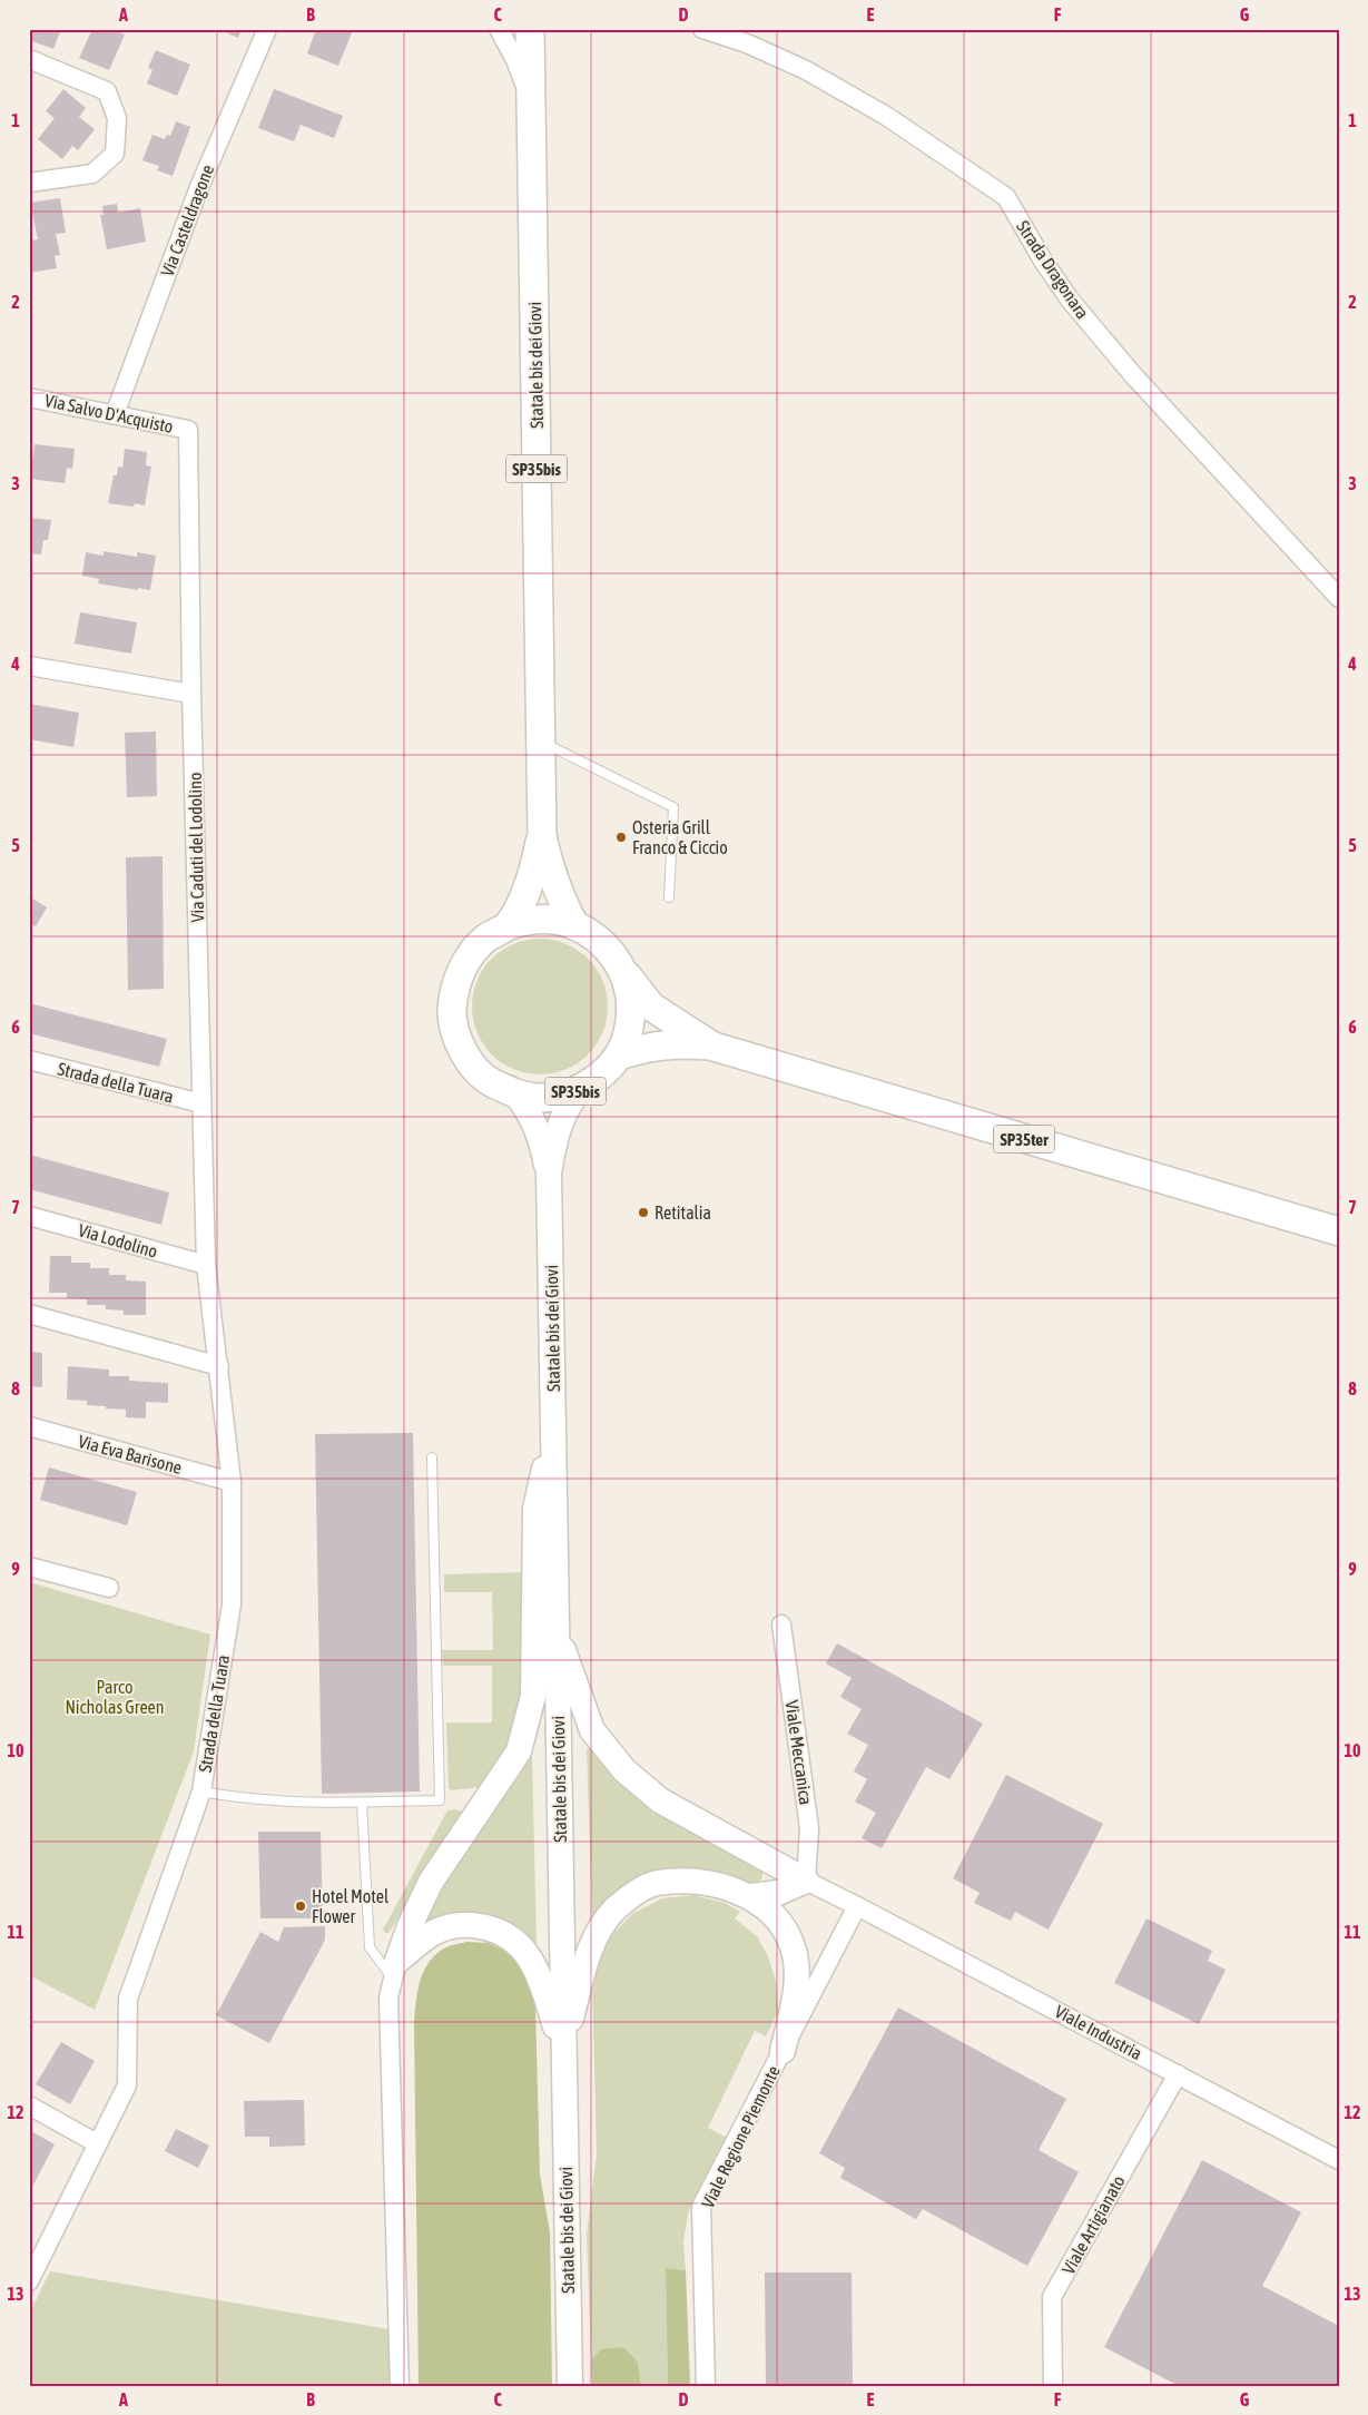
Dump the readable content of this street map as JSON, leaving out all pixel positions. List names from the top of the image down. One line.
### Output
{"streets":{"main road":["Statale bis dei Giovi","SP35bis","SP35ter"],"street":["Via Casteldragone","Strada Dragonara","Via Salvo D'Acquisto","Via Caduti del Lodolino","Strada della Tuara","Via Lodolino","Via Eva Barisone","Viale Meccanica","Viale Industria","Viale Regione Piemonte","Viale Artigianato"]},"crossings":[["Via Casteldragone","Via Salvo D'Acquisto"],["Statale bis dei Giovi","SP35ter"],["Via Salvo D'Acquisto","Via Caduti del Lodolino"],["Via Caduti del Lodolino","Strada della Tuara"],["Via Caduti del Lodolino","Via Lodolino"],["Strada della Tuara","Via Lodolino"],["Strada della Tuara","Via Eva Barisone"],["Viale Meccanica","Viale Industria"],["Viale Industria","Viale Regione Piemonte"],["Viale Industria","Viale Artigianato"]],"parks":["Parco Nicholas Green"],"places":["Osteria Grill Franco & Ciccio","Retitalia","Hotel Motel Flower"],"grid":{"columns":["A","B","C","D","E","F","G"],"rows":["1","2","3","4","5","6","7","8","9","10","11","12","13"]}}
